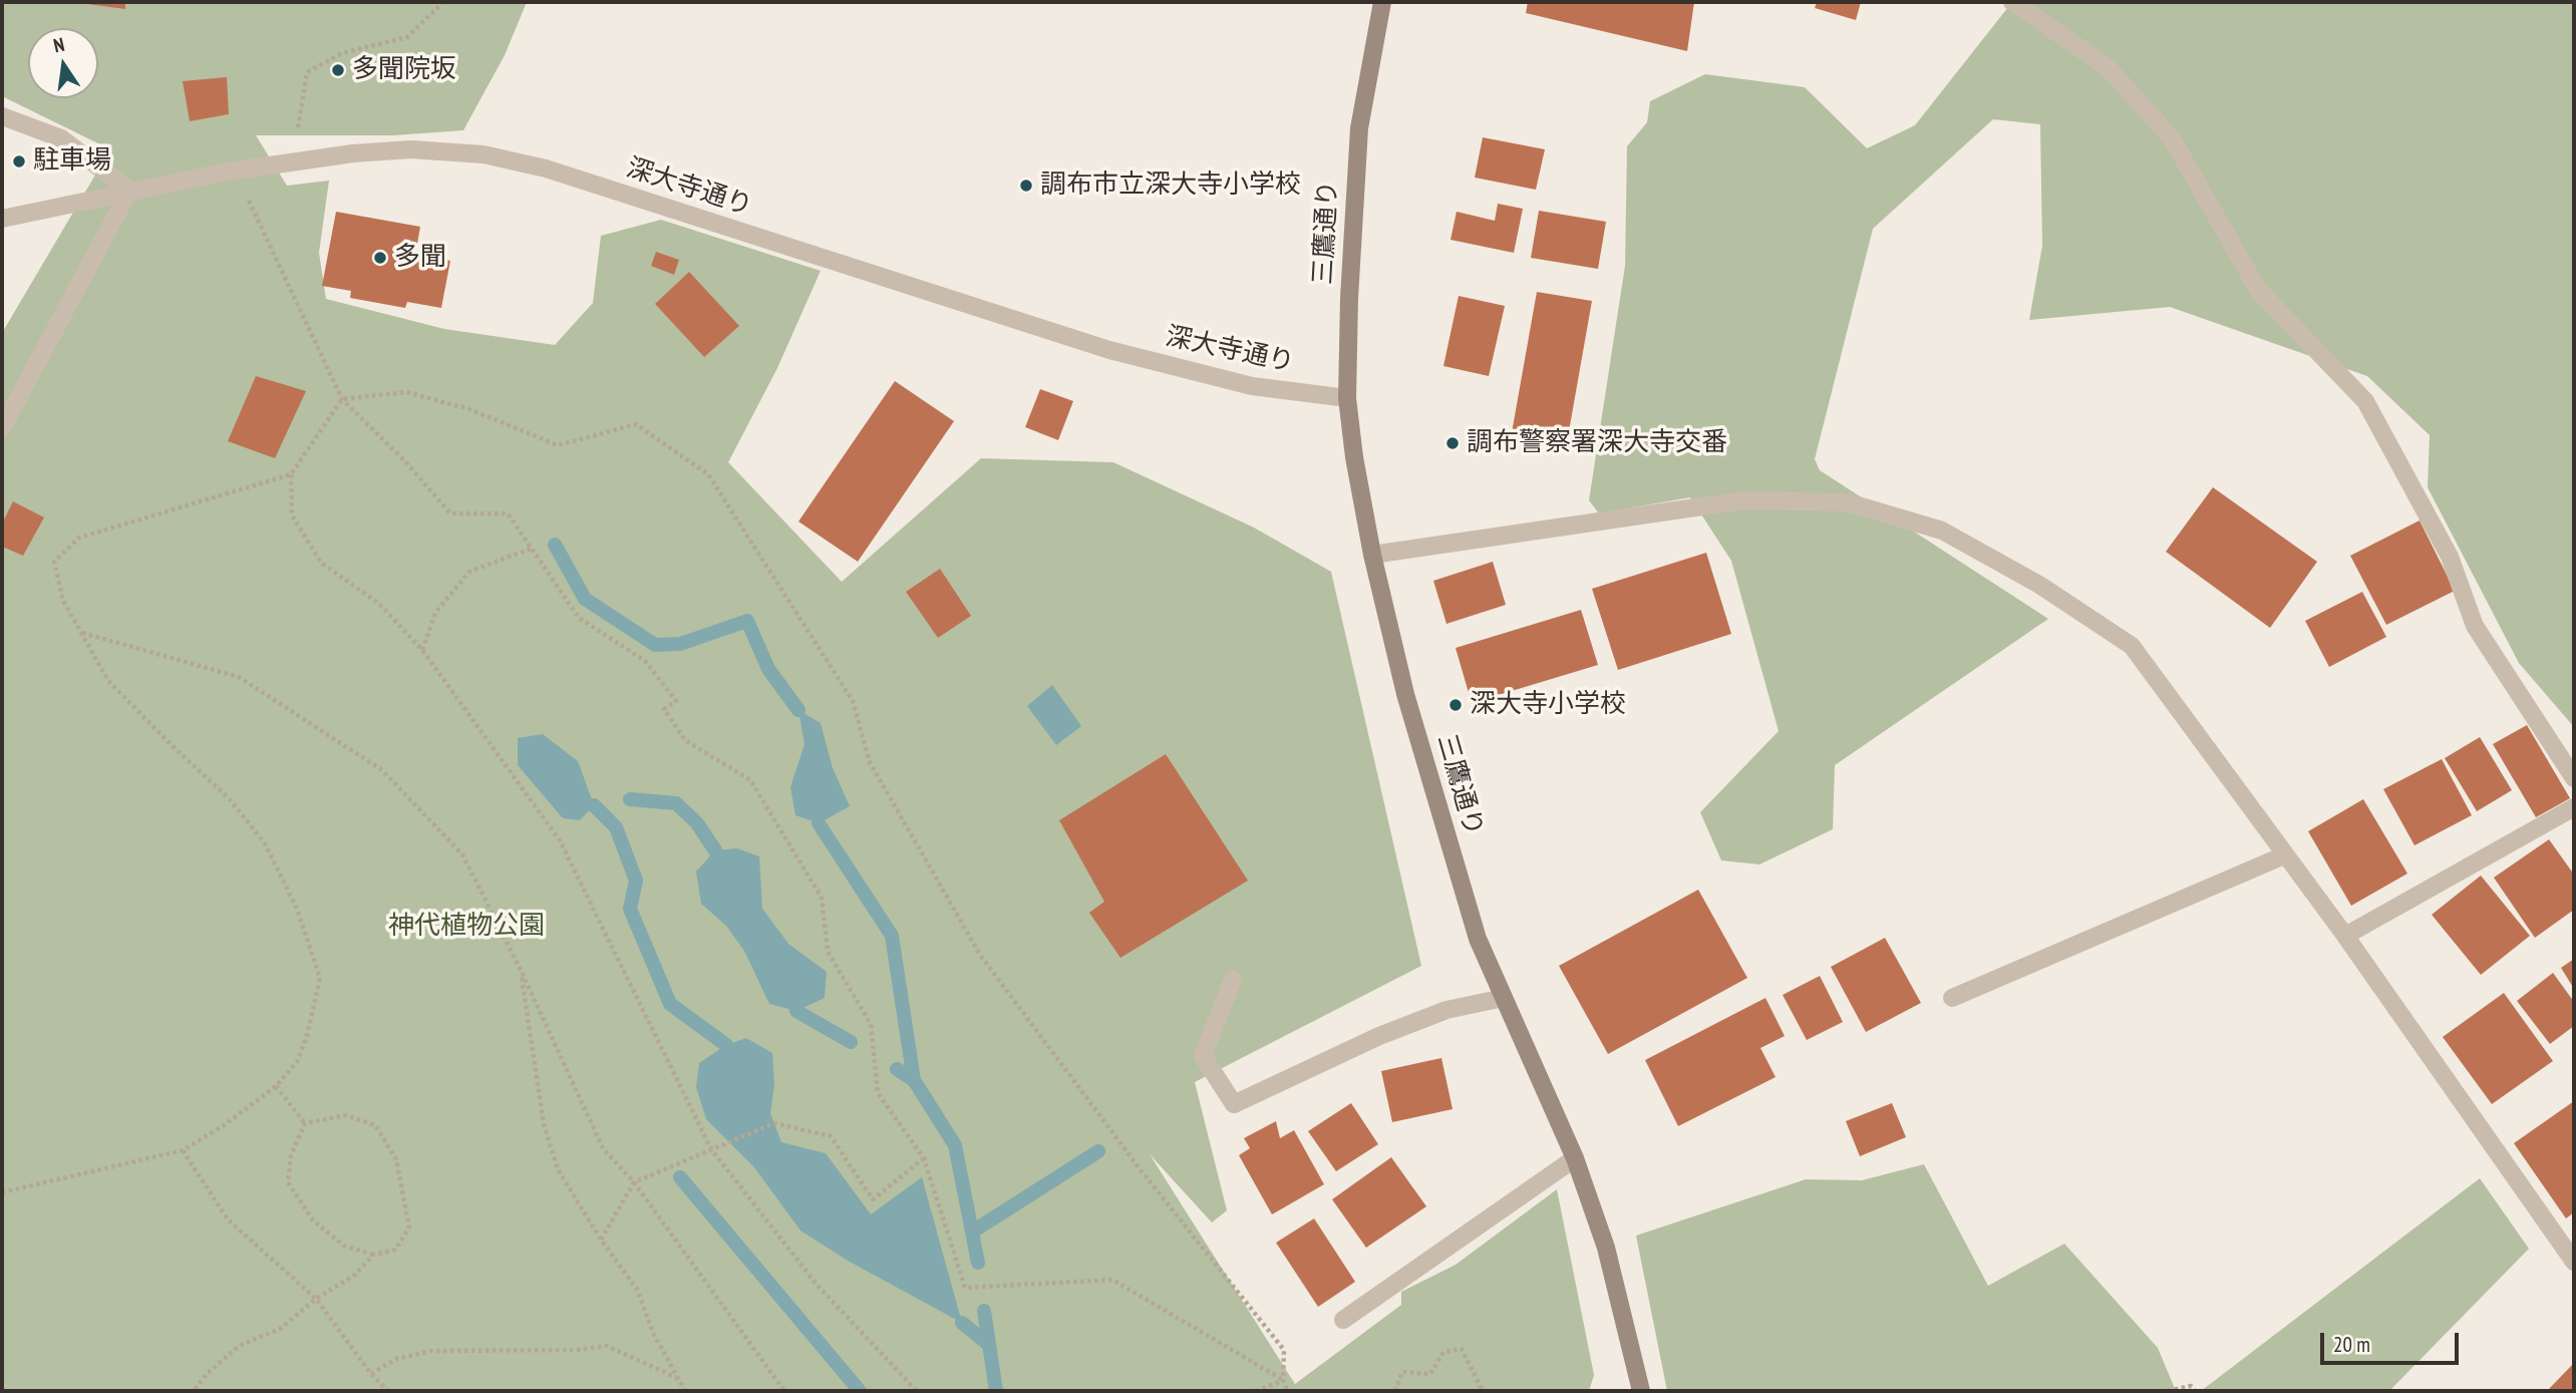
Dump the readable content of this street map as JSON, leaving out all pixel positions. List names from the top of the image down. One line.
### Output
{"streets":{"main road":["三鷹通り"],"street":["深大寺通り"]},"crossings":[["深大寺通り","三鷹通り"]],"parks":["神代植物公園"],"places":["多聞院坂","駐車場","調布市立深大寺小学校","多聞","調布警察署深大寺交番","深大寺小学校"],"scale_bar":"20 m","north":"top"}
